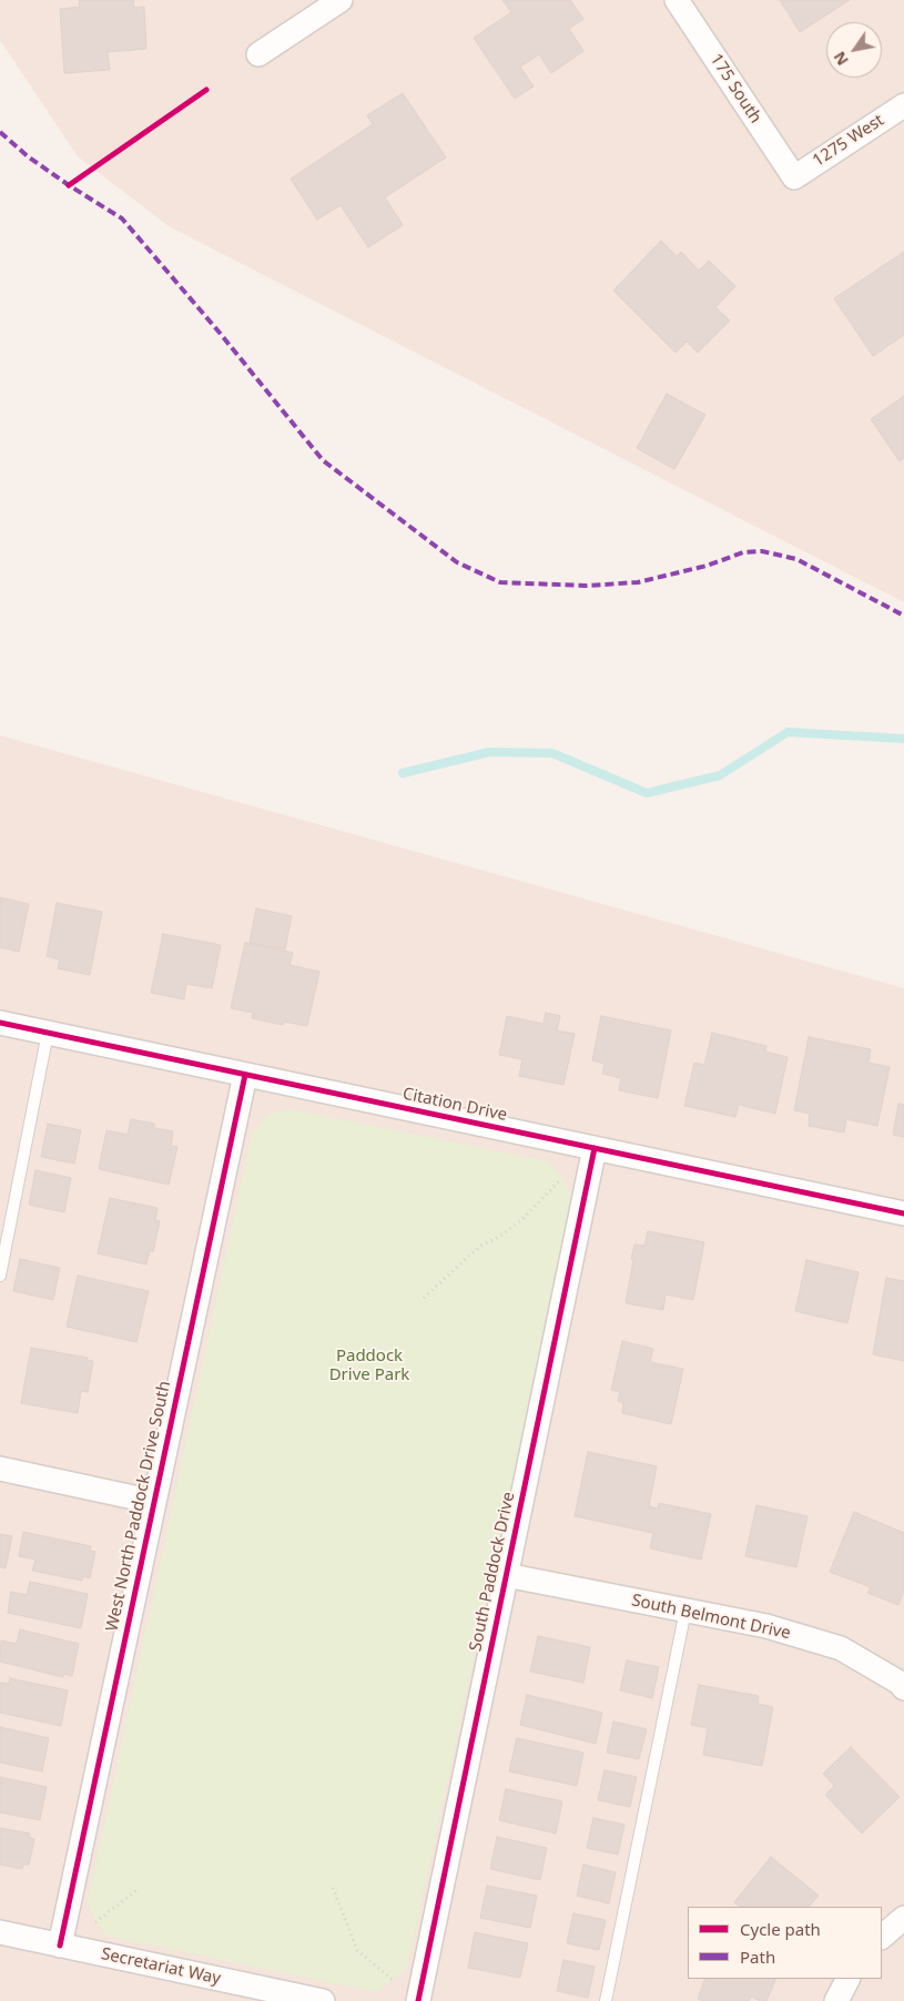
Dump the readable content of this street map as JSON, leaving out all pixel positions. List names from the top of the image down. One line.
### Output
{"streets":{"street":["175 South","1275 West","Citation Drive","West North Paddock Drive South","South Paddock Drive","South Belmont Drive","Secretariat Way"]},"crossings":[["175 South","1275 West"],["Citation Drive","West North Paddock Drive South"],["Citation Drive","South Paddock Drive"],["West North Paddock Drive South","Secretariat Way"],["South Paddock Drive","South Belmont Drive"]],"parks":["Paddock Drive Park"],"legend":["Cycle path","Path"],"north":"bottom left"}
